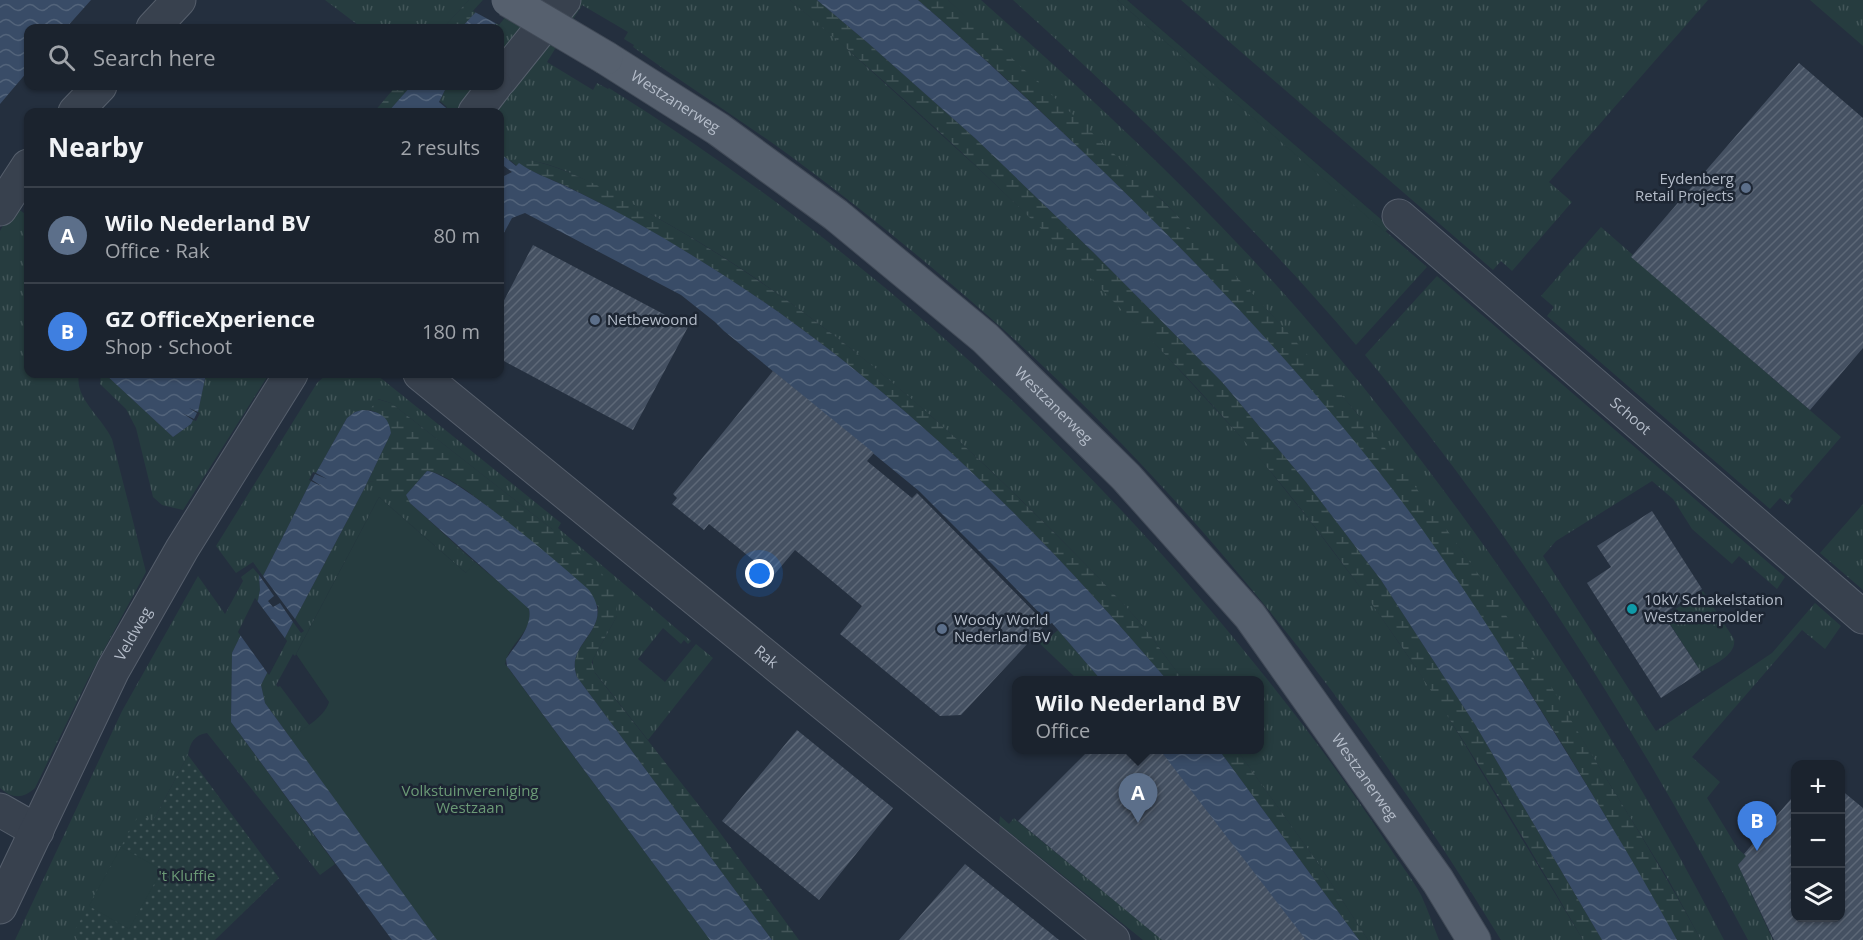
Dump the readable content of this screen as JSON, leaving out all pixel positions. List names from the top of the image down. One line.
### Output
{"streets":{"main road":["Westzanerweg"],"street":["Schoot","Veldweg","Rak"]},"parks":["Volkstuinvereniging Westzaan","'t Kluffie"],"places":["Eydenberg Retail Projects","Netbewoond","10kV Schakelstation Westzanerpolder","Woody World Nederland BV"],"page":{"search":"Search here","heading":["Nearby","2 results"],"list":[{"mark":"A","name":"Wilo Nederland BV","note":"Office · Rak","value":"80 m"},{"mark":"B","name":"GZ OfficeXperience","note":"Shop · Schoot","value":"180 m"}],"popup":["Wilo Nederland BV","Office"],"map_buttons":["+","−"],"pins":["A","B"]}}
